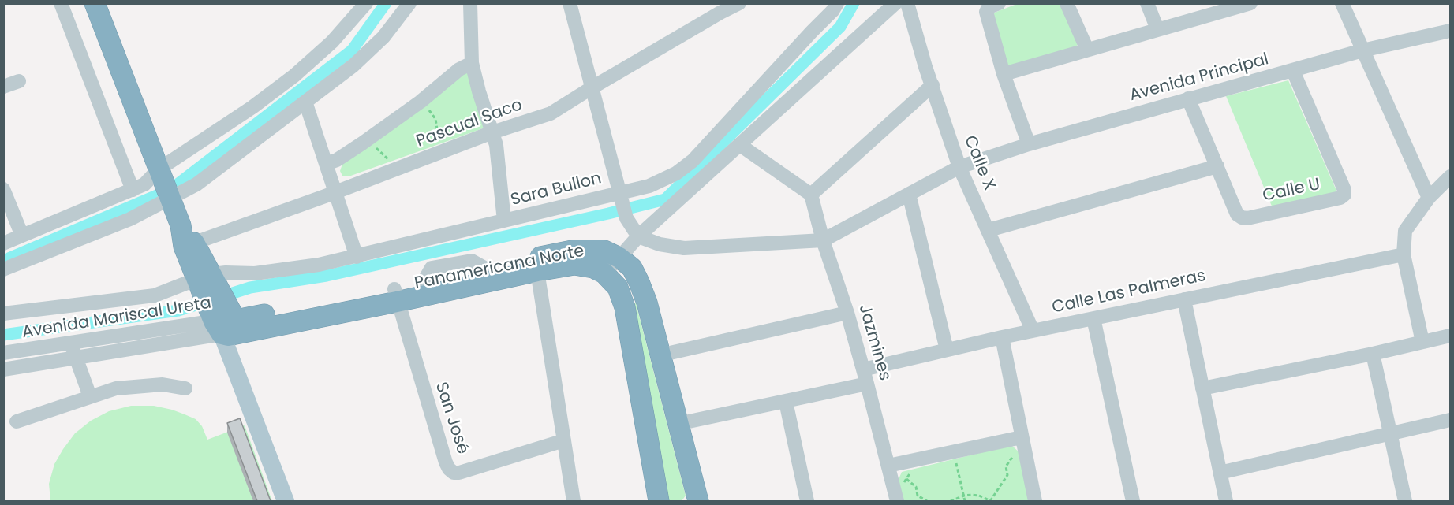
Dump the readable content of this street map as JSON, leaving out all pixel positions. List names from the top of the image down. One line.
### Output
{"streets":{"highway":["Panamericana Norte"],"street":["Avenida Principal","Pascual Saco","Calle X","Sara Bullon","Calle U","Calle Las Palmeras","Avenida Mariscal Ureta","Jazmines","San José"]},"crossings":[["Avenida Principal","Calle X"],["Avenida Principal","Calle U"],["Avenida Principal","Jazmines"],["Calle X","Calle Las Palmeras"],["Panamericana Norte","Avenida Mariscal Ureta"],["Panamericana Norte","San José"],["Calle Las Palmeras","Jazmines"]]}
